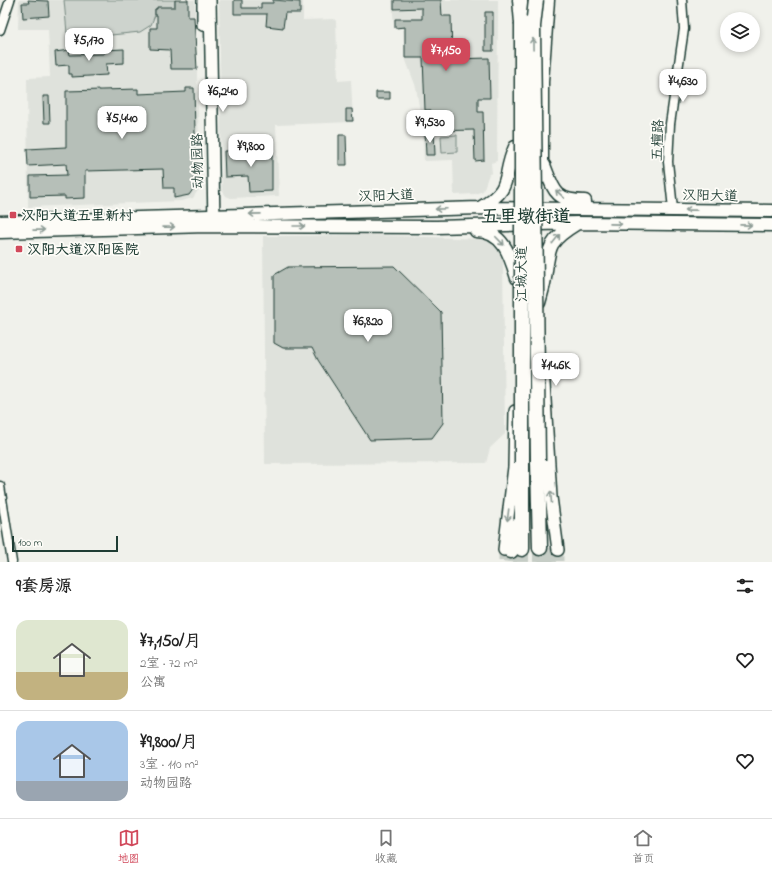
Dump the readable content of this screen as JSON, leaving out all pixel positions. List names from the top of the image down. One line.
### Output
{"streets":{"highway":["江城大道"],"main road":["动物园路","汉阳大道"],"street":["五檀路"]},"crossings":[["五檀路","汉阳大道"],["动物园路","汉阳大道"],["汉阳大道","江城大道"]],"districts":["五里墩街道"],"places":{"transit":["汉阳大道五里新村","汉阳大道汉阳医院"]},"scale_bar":"100 m","page":{"price":["¥5,170","¥7,150","¥4,630","¥6,240","¥5,440","¥9,530","¥9,800","¥6,820","¥14.6K"],"scale":"100 m","heading":"9套房源","list":[{"name":"¥7,150/月","note":"2室 · 72 m² · 公寓"},{"name":"¥9,800/月","note":"3室 · 110 m² · 动物园路"}],"tabs":["地图","收藏","首页"]}}
